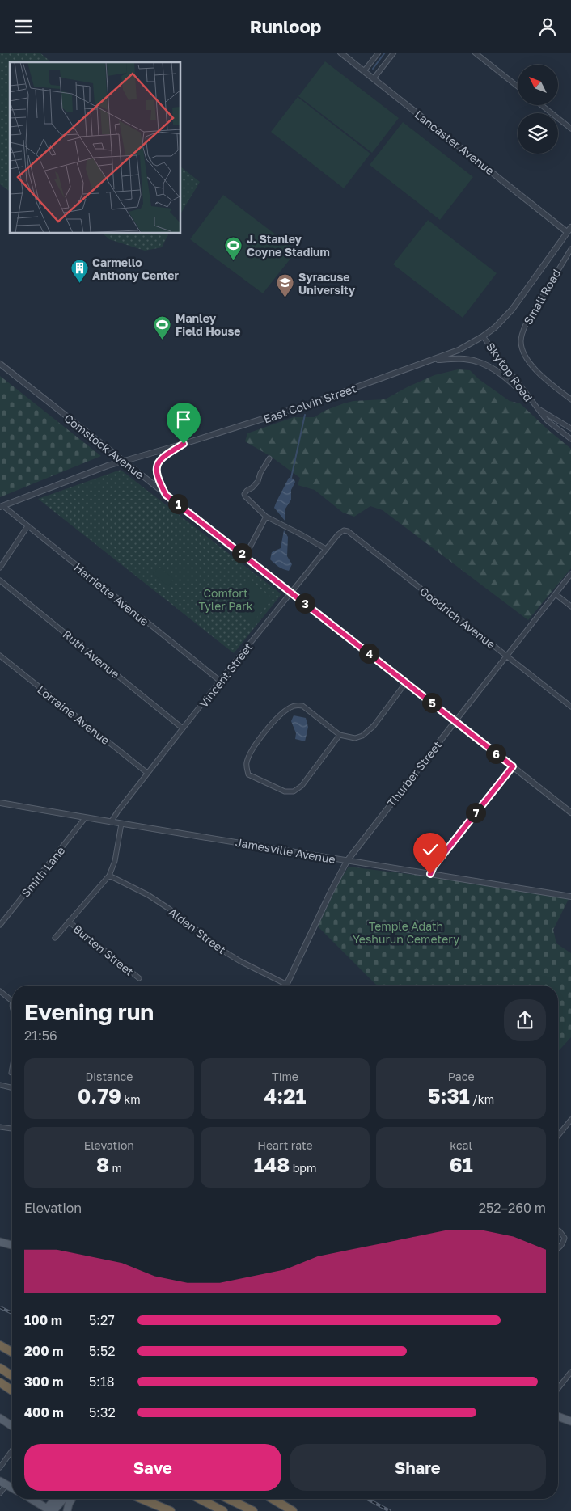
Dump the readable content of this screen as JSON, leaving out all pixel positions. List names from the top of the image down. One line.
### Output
{"streets":{"street":["Lancaster Avenue","Small Road","Skytop Road","East Colvin Street","Comstock Avenue","Harriette Avenue","Goodrich Avenue","Ruth Avenue","Vincent Street","Lorraine Avenue","Thurber Street","Jamesville Avenue","Smith Lane","Alden Street","Burten Street"]},"crossings":[["Lancaster Avenue","East Colvin Street"],["Skytop Road","East Colvin Street"],["East Colvin Street","Comstock Avenue"],["East Colvin Street","Harriette Avenue"],["Comstock Avenue","Vincent Street"],["Comstock Avenue","Thurber Street"],["Harriette Avenue","Vincent Street"],["Goodrich Avenue","Vincent Street"],["Goodrich Avenue","Thurber Street"],["Ruth Avenue","Vincent Street"],["Vincent Street","Lorraine Avenue"],["Vincent Street","Jamesville Avenue"],["Thurber Street","Jamesville Avenue"],["Jamesville Avenue","Smith Lane"]],"parks":["Comfort Tyler Park","Temple Adath Yeshurun Cemetery"],"places":{"sports":["J. Stanley Coyne Stadium","Manley Field House"],"building":["Carmello Anthony Center"],"school or university":["Syracuse University"]},"north":"top left","page":{"header":"Runloop","pins":["1","2","3","4","5","6","7"],"heading":["Evening run","21:56"],"stats":[["Distance","0.79 km"],["Time","4:21"],["Pace","5:31 /km"],["Elevation","8 m"],["Heart rate","148 bpm"],["kcal","61"]],"chart":["Elevation","252–260 m"],"list":[{"name":"100 m","note":"5:27"},{"name":"200 m","note":"5:52"},{"name":"300 m","note":"5:18"},{"name":"400 m","note":"5:32"}],"buttons":["Save","Share"]}}
